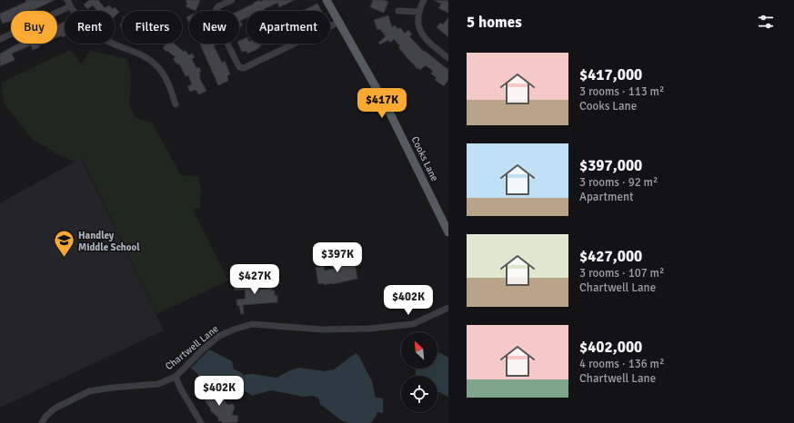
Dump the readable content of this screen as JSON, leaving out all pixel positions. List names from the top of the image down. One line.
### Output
{"streets":{"main road":["Cooks Lane"],"street":["Chartwell Lane"]},"places":{"school or university":["Handley Middle School"]},"north":"top left","page":{"heading":"5 homes","chip":["Buy","Rent","Filters","New","Apartment"],"list":[{"name":"$417,000","note":"3 rooms · 113 m² · Cooks Lane"},{"name":"$397,000","note":"3 rooms · 92 m² · Apartment"},{"name":"$427,000","note":"3 rooms · 107 m² · Chartwell Lane"},{"name":"$402,000","note":"4 rooms · 136 m² · Chartwell Lane"}],"price":["$417K","$397K","$427K","$402K","$402K"]}}
